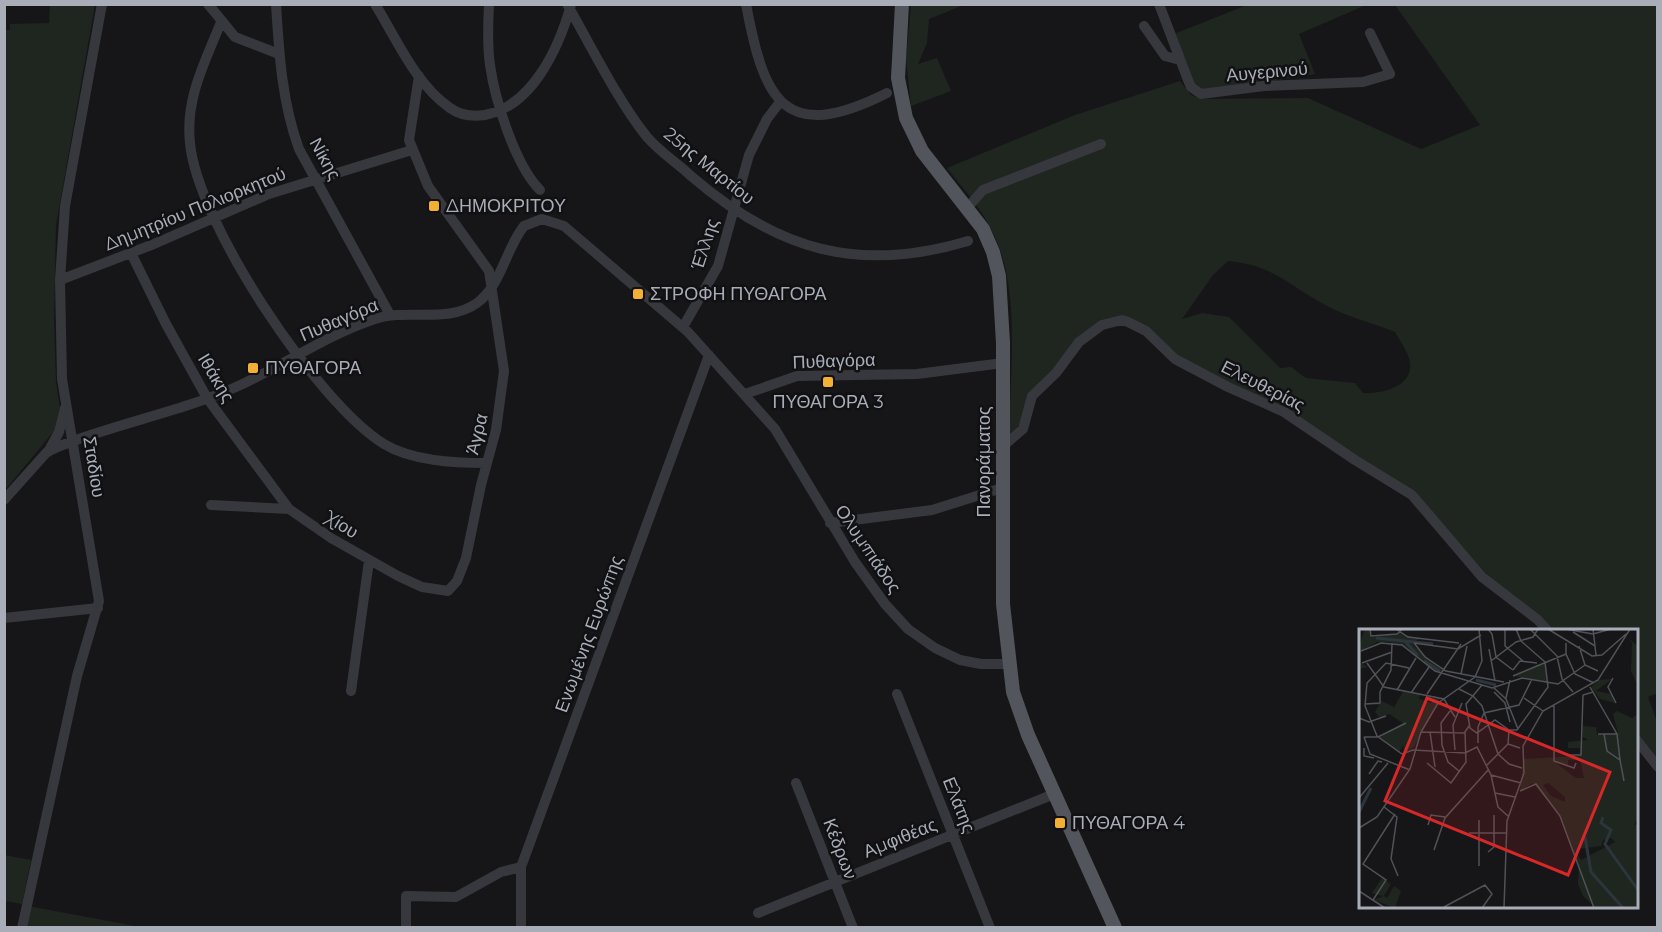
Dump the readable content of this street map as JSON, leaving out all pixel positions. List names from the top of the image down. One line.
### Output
{"streets":{"main road":["Πανοράματος"],"street":["Αυγερινού","Νίκης","25ης Μαρτίου","Δημητρίου Πολιορκητού","Έλλης","Πυθαγόρα","Ιθάκης","Ελευθερίας","Άγρα","Σταδίου","Χίου","Ολυμπιάδος","Ενωμένης Ευρώπης","Ελάτης","Αμφιθέας","Κέδρων"]},"crossings":[["Νίκης","Δημητρίου Πολιορκητού"],["Νίκης","Πυθαγόρα"],["25ης Μαρτίου","Έλλης"],["Δημητρίου Πολιορκητού","Ιθάκης"],["Δημητρίου Πολιορκητού","Άγρα"],["Δημητρίου Πολιορκητού","Σταδίου"],["Έλλης","Πυθαγόρα"],["Πυθαγόρα","Ιθάκης"],["Πυθαγόρα","Άγρα"],["Πυθαγόρα","Πανοράματος"],["Πυθαγόρα","Σταδίου"],["Πυθαγόρα","Ολυμπιάδος"],["Πυθαγόρα","Ενωμένης Ευρώπης"],["Ιθάκης","Χίου"],["Ελευθερίας","Πανοράματος"],["Άγρα","Χίου"],["Πανοράματος","Ολυμπιάδος"],["Πανοράματος","Αμφιθέας"],["Ελάτης","Αμφιθέας"],["Αμφιθέας","Κέδρων"]],"places":{"transit":["ΔΗΜΟΚΡΙΤΟΥ","ΣΤΡΟΦΗ ΠΥΘΑΓΟΡΑ","ΠΥΘΑΓΟΡΑ","ΠΥΘΑΓΟΡΑ 3","ΠΥΘΑΓΟΡΑ 4"]}}
